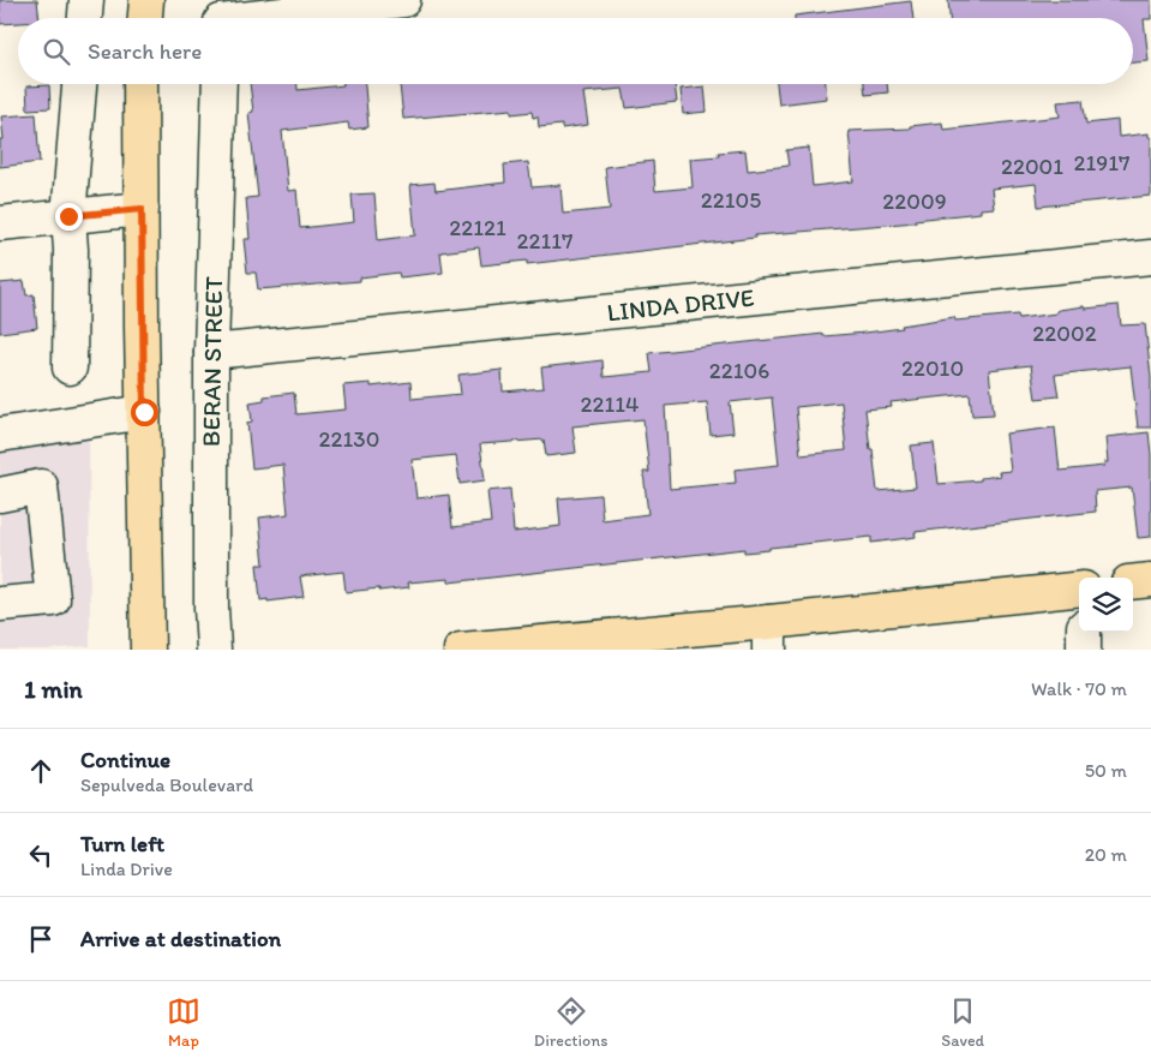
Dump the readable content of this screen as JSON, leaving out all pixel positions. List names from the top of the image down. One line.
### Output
{"streets":{"street":["LINDA DRIVE","BERAN STREET"]},"crossings":[["LINDA DRIVE","BERAN STREET"]],"house_numbers":["21917","22001","22105","22009","22121","22117","22002","22010","22106","22114","22130"],"page":{"search":"Search here","heading":["1 min","Walk · 70 m"],"list":[["Continue","Sepulveda Boulevard","50 m"],["Turn left","Linda Drive","20 m"],"Arrive at destination"],"nav":["Map","Directions","Saved"]}}
